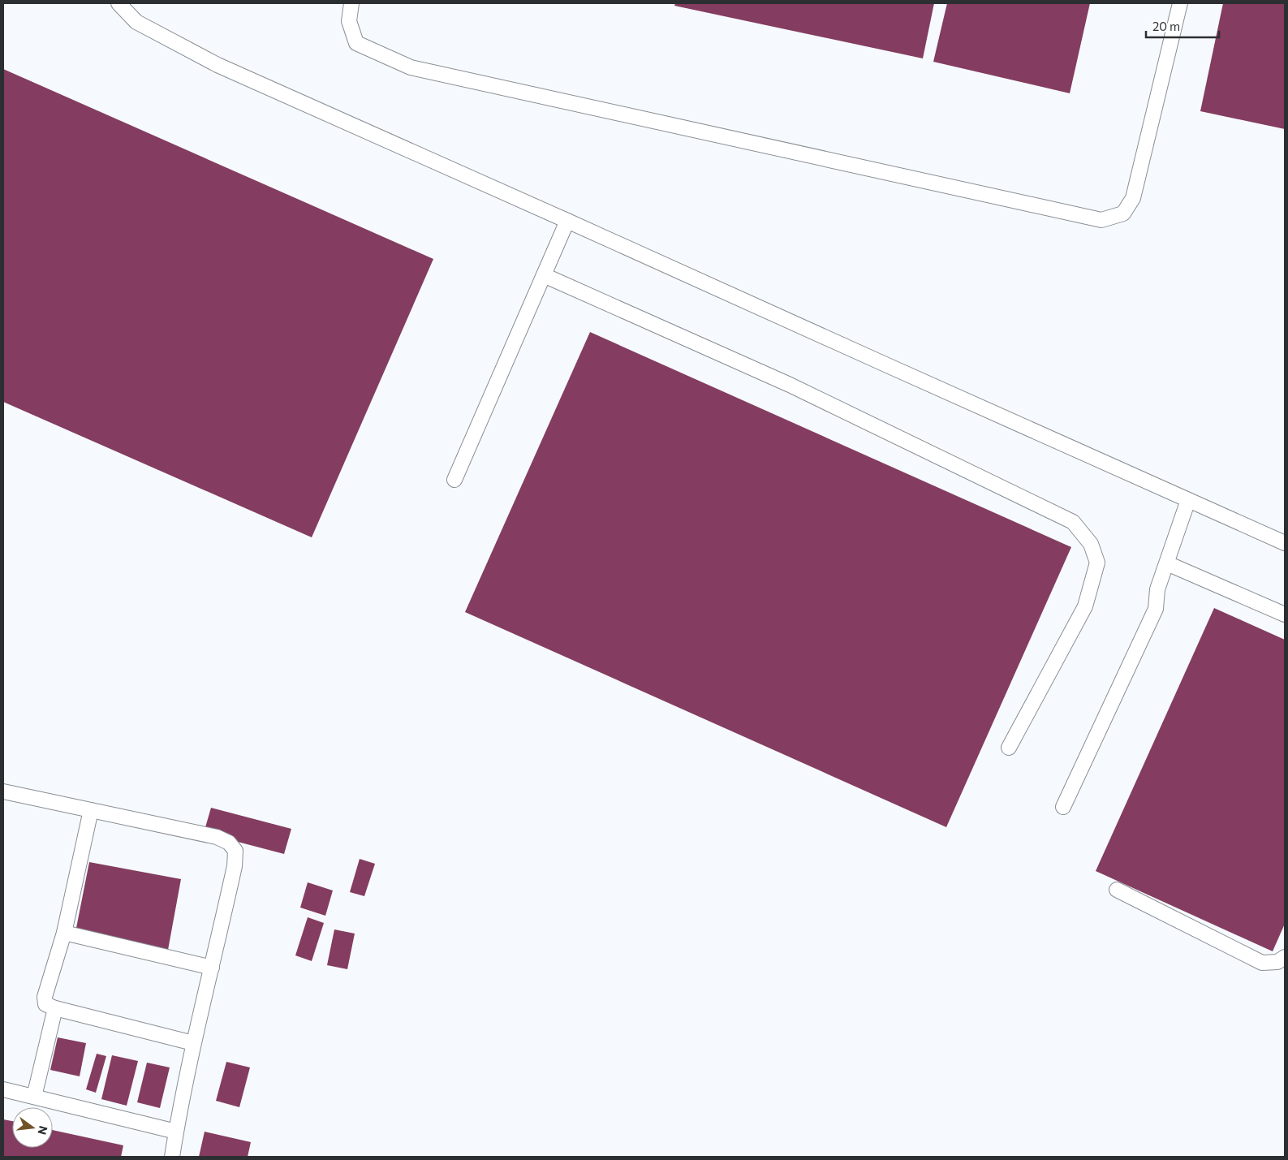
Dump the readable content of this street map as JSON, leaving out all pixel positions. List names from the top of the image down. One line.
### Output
{"scale_bar":"20 m","north":"right"}
